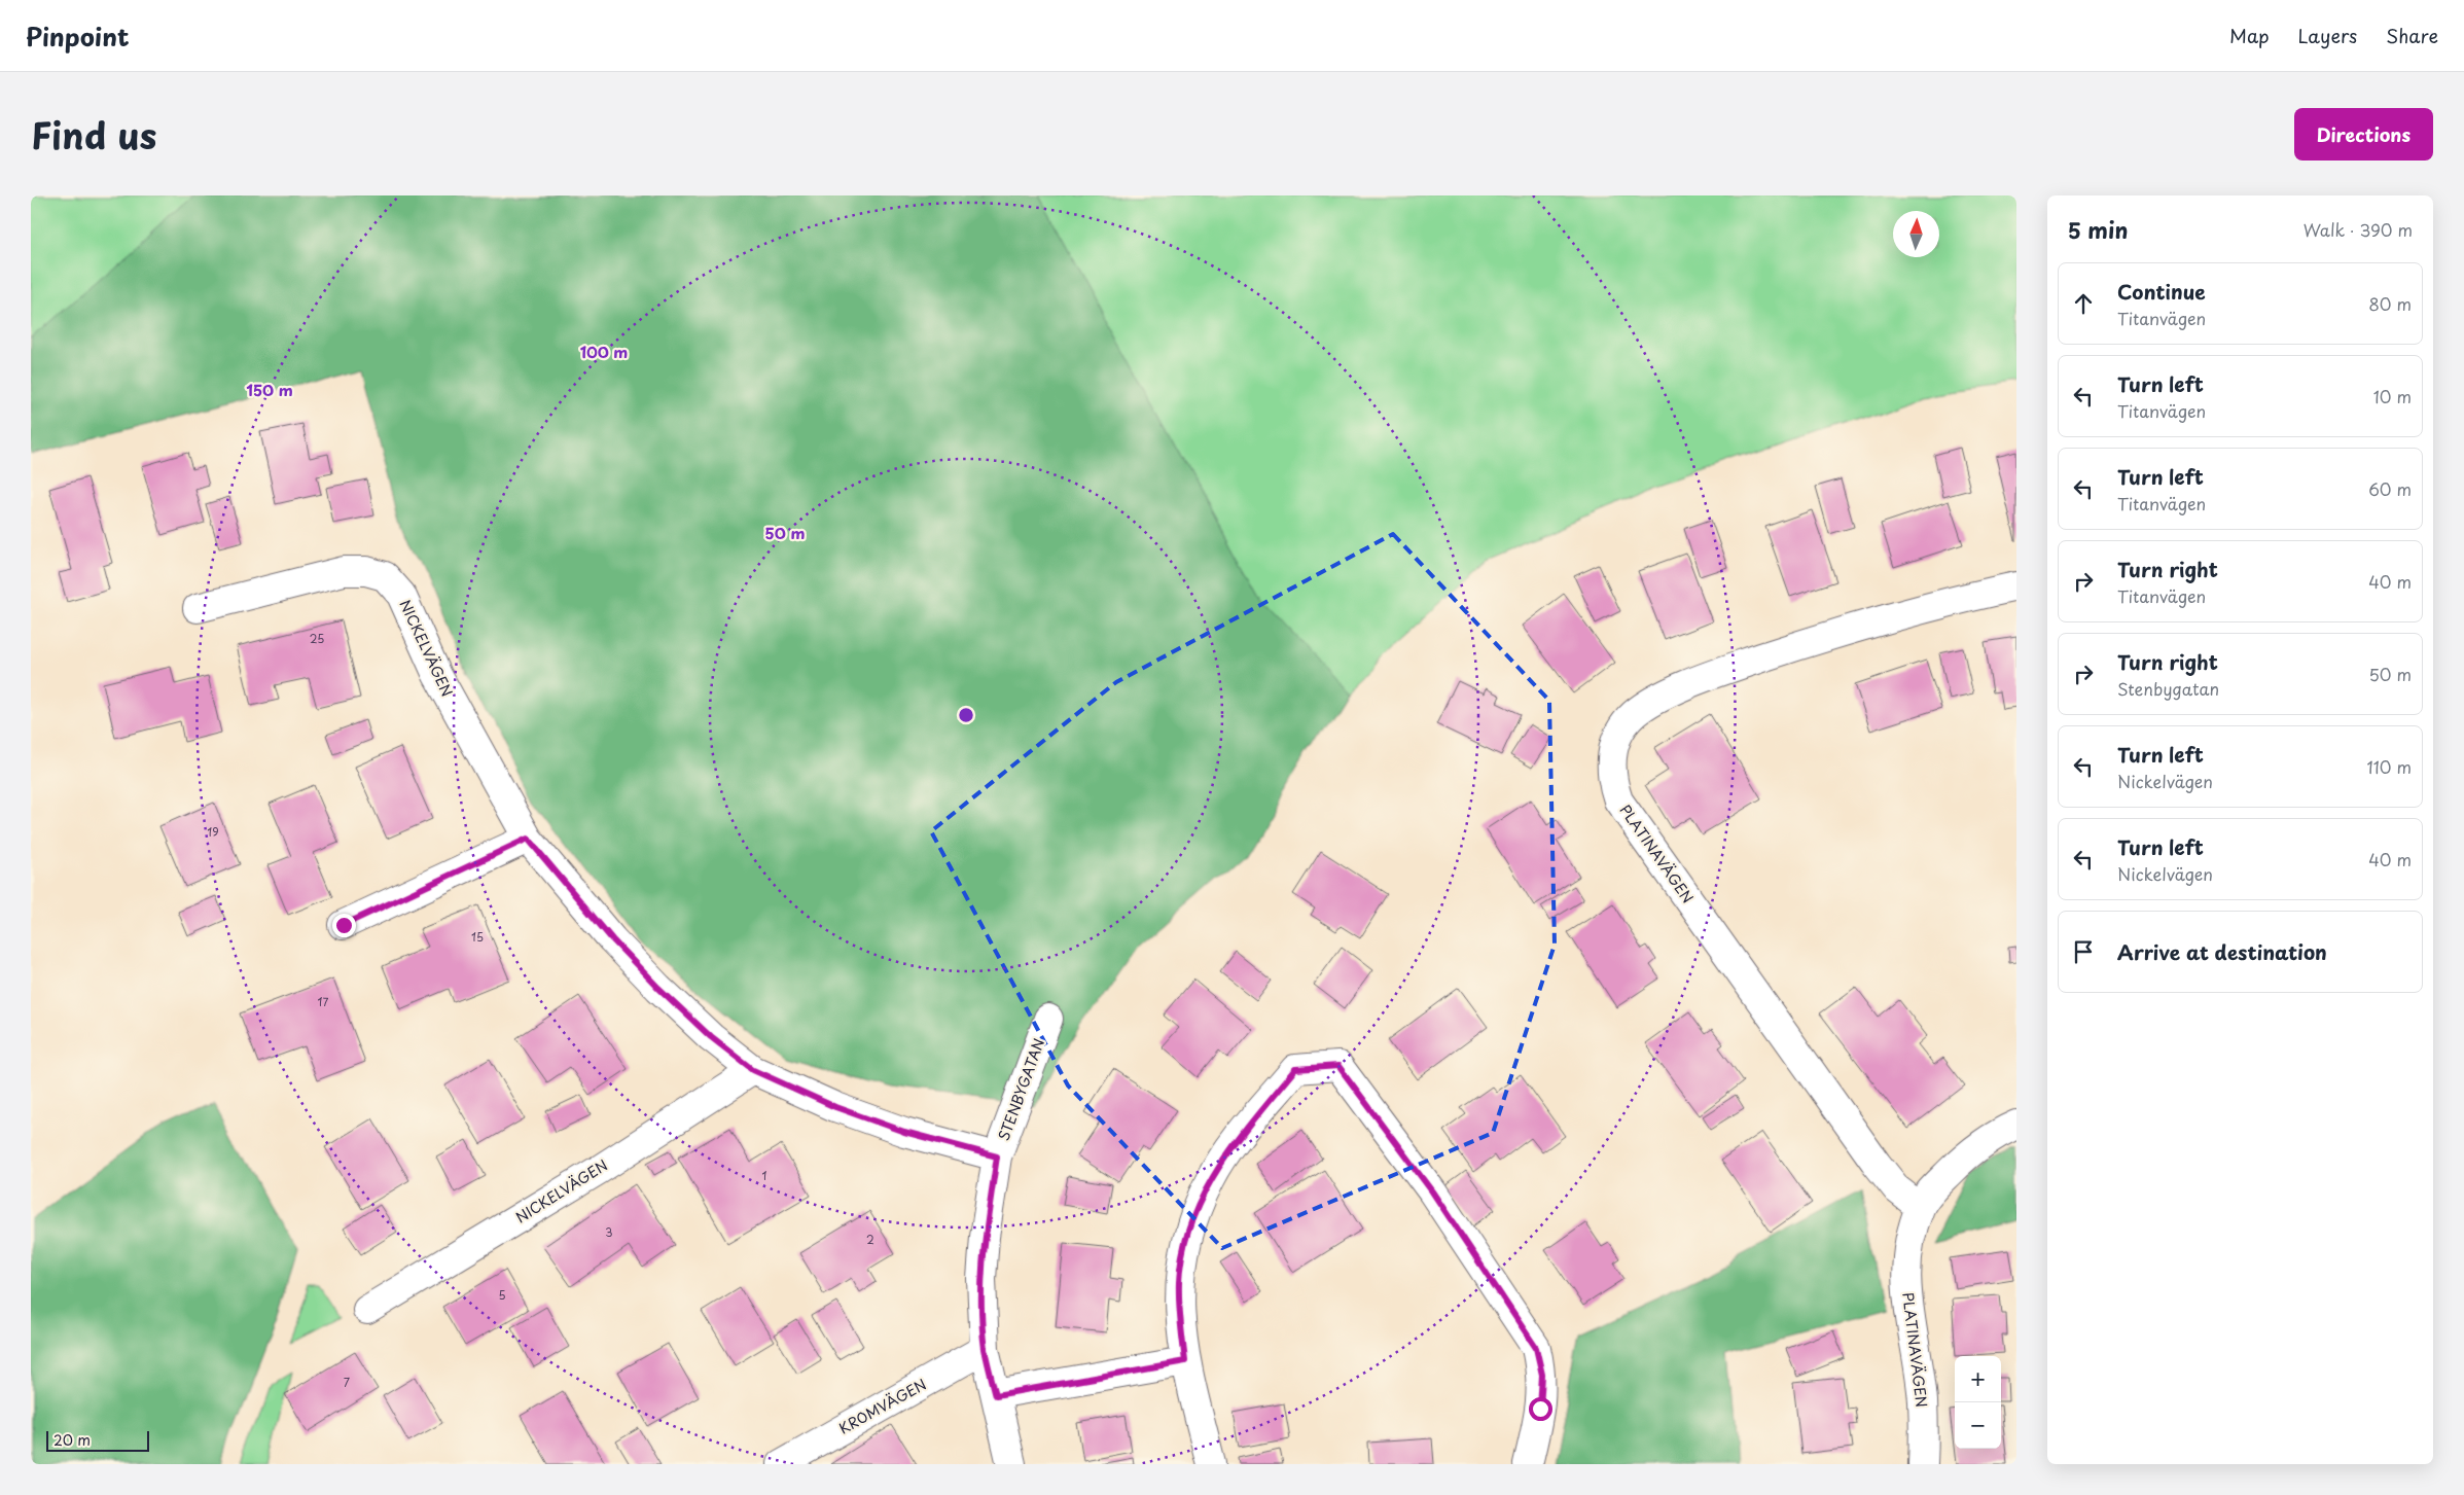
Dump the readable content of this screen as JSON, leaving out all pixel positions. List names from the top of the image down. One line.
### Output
{"streets":{"street":["NICKELVÄGEN","PLATINAVÄGEN","STENBYGATAN","KROMVÄGEN"]},"crossings":[["NICKELVÄGEN","STENBYGATAN"],["STENBYGATAN","KROMVÄGEN"]],"house_numbers":["25","19","15","17","1","3","2","5","7"],"scale_bar":"20 m","north":"top","page":{"header":"Pinpoint","nav":["Map","Layers","Share"],"title":"Find us","buttons":"Directions","heading":["5 min","Walk · 390 m"],"list":[["Continue","Titanvägen","80 m"],["Turn left","Titanvägen","10 m"],["Turn left","Titanvägen","60 m"],["Turn right","Titanvägen","40 m"],["Turn right","Stenbygatan","50 m"],["Turn left","Nickelvägen","110 m"],["Turn left","Nickelvägen","40 m"],"Arrive at destination"],"map_buttons":["+","−"],"scale":"20 m"},"rings":["100 m","150 m","50 m"]}
